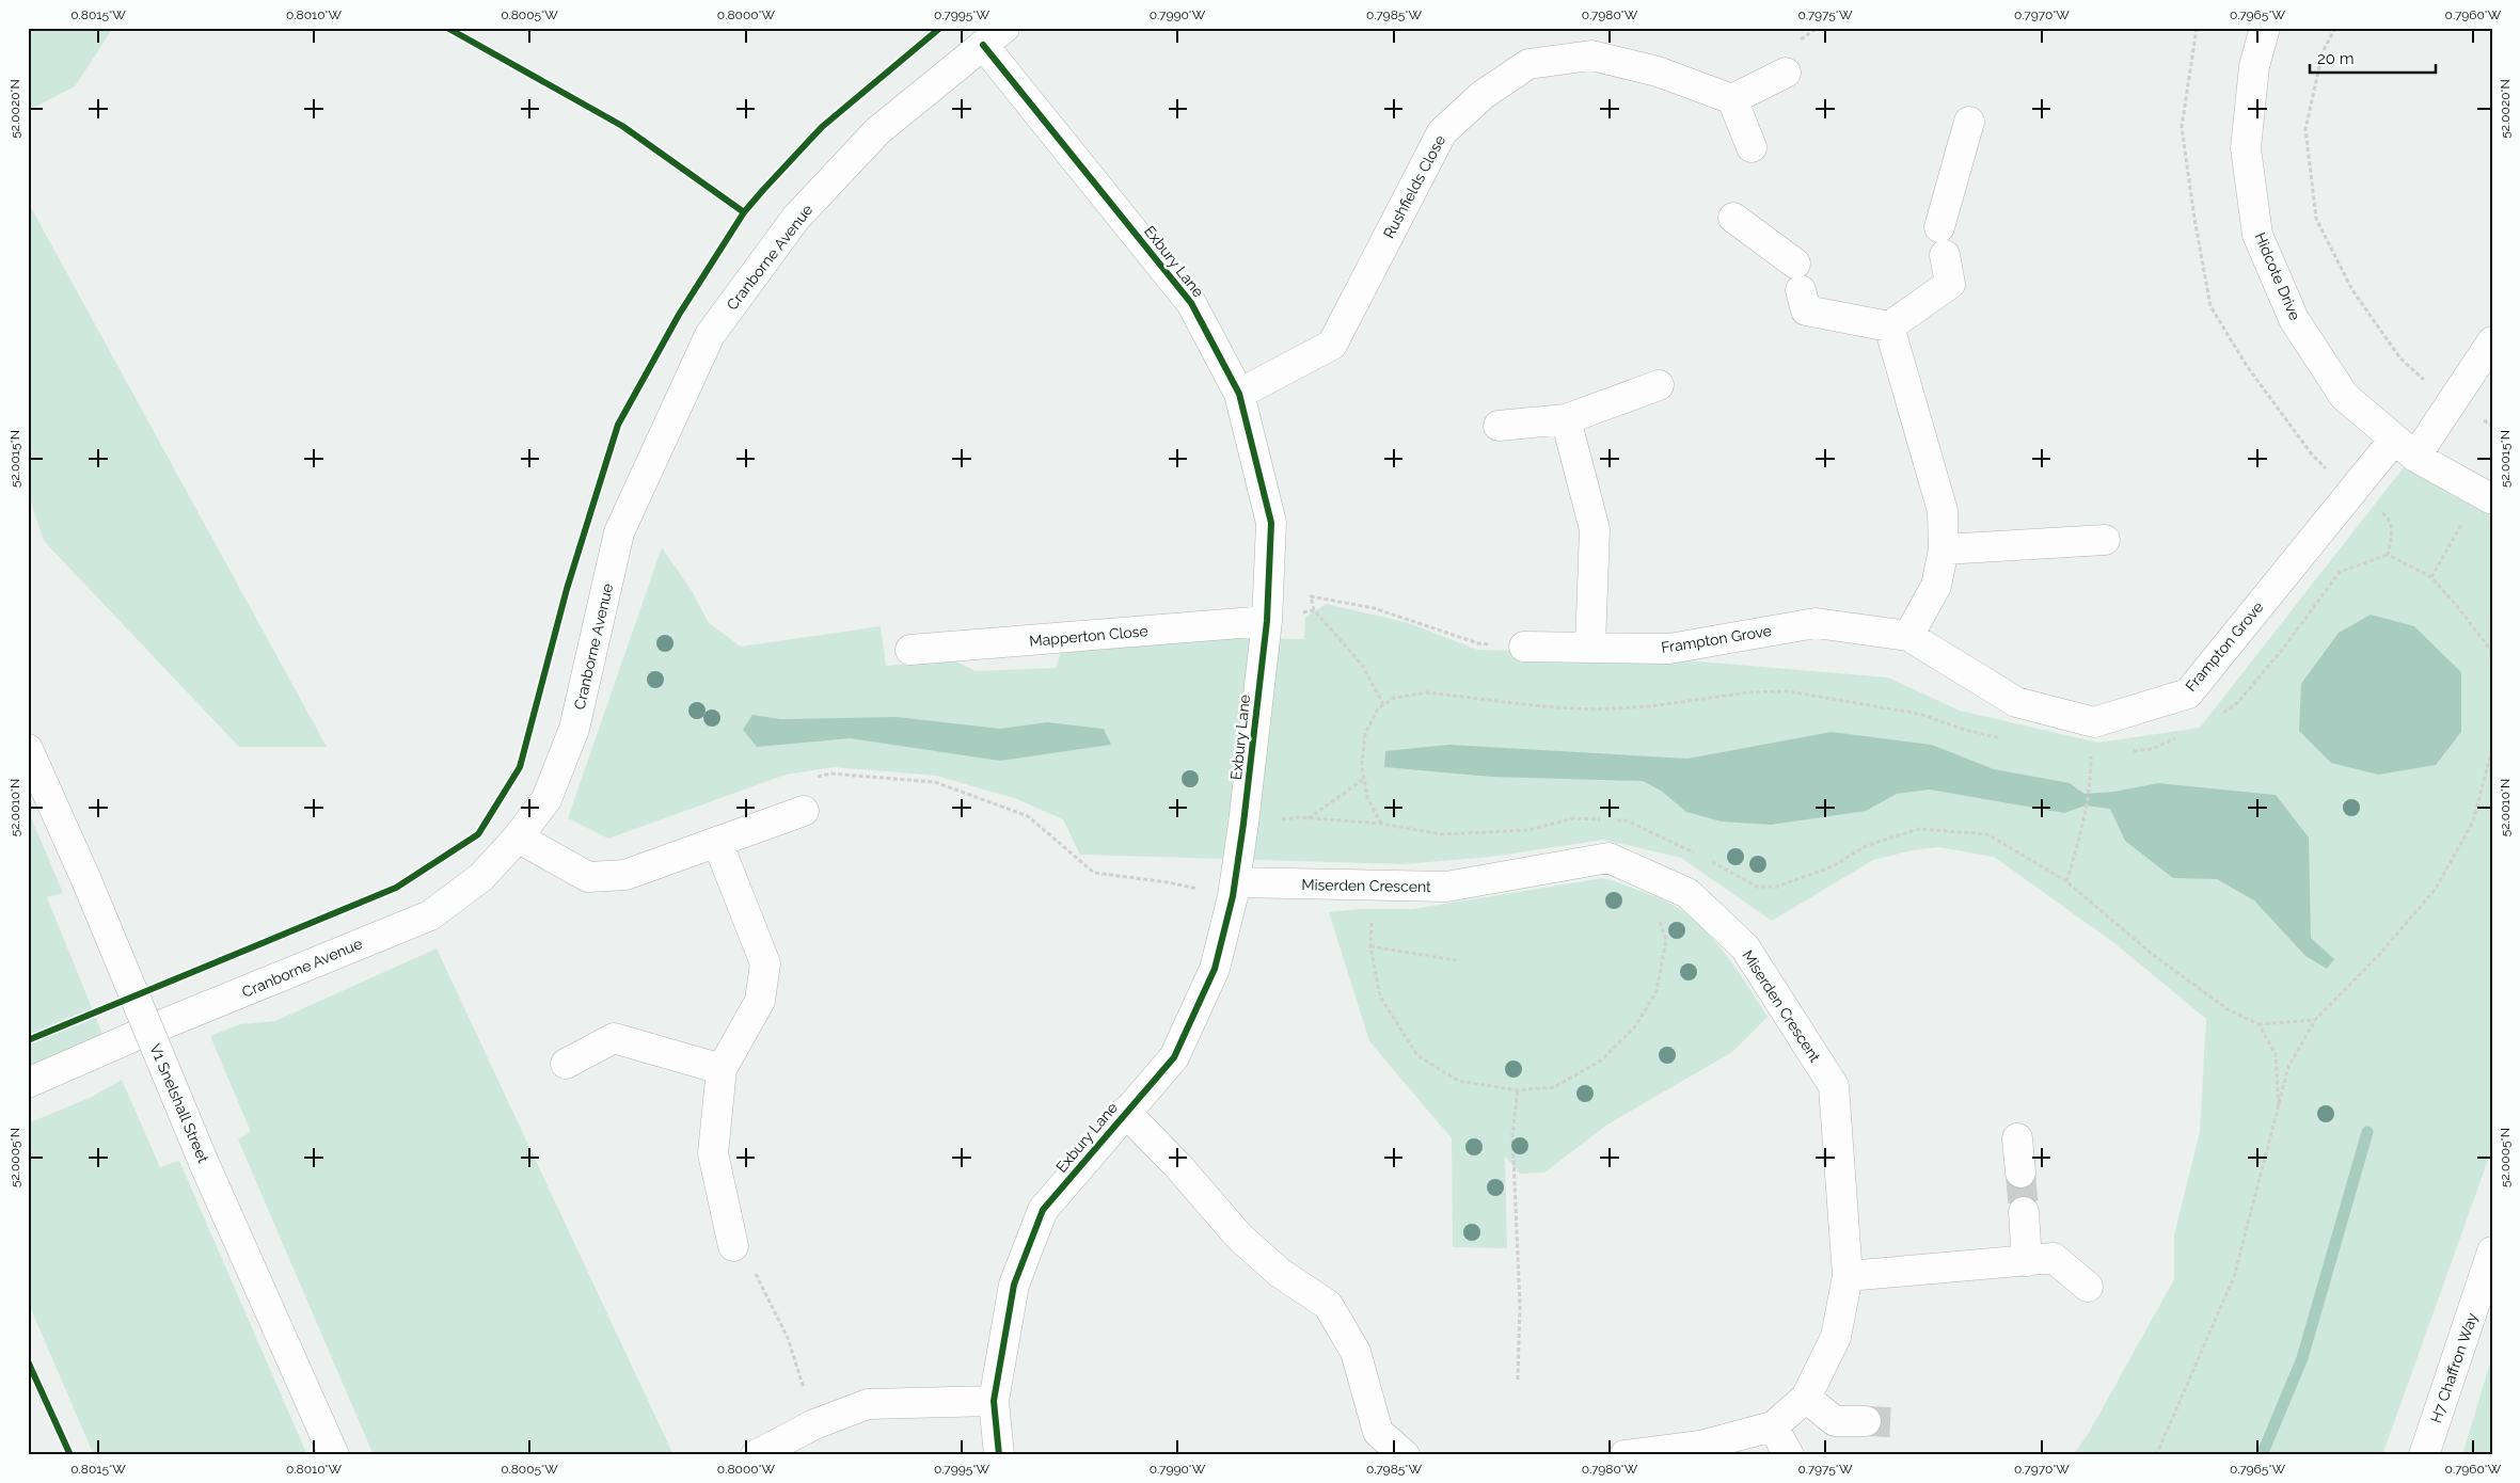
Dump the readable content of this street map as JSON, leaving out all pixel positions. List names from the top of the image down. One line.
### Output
{"streets":{"street":["Rushfields Close","Cranborne Avenue","Exbury Lane","Hidcote Drive","Mapperton Close","Frampton Grove","Miserden Crescent","V1 Snelshall Street","H7 Chaffron Way"]},"crossings":[["Rushfields Close","Exbury Lane"],["Cranborne Avenue","Exbury Lane"],["Exbury Lane","Mapperton Close"],["Exbury Lane","Miserden Crescent"],["Hidcote Drive","Frampton Grove"]],"scale_bar":"20 m","coordinates":["0.8015°W","0.8010°W","0.8005°W","0.8000°W","0.7995°W","0.7990°W","0.7985°W","0.7980°W","0.7975°W","0.7970°W","0.7965°W","0.7960°W","52.0020°N","52.0015°N","52.0010°N","52.0005°N"]}
